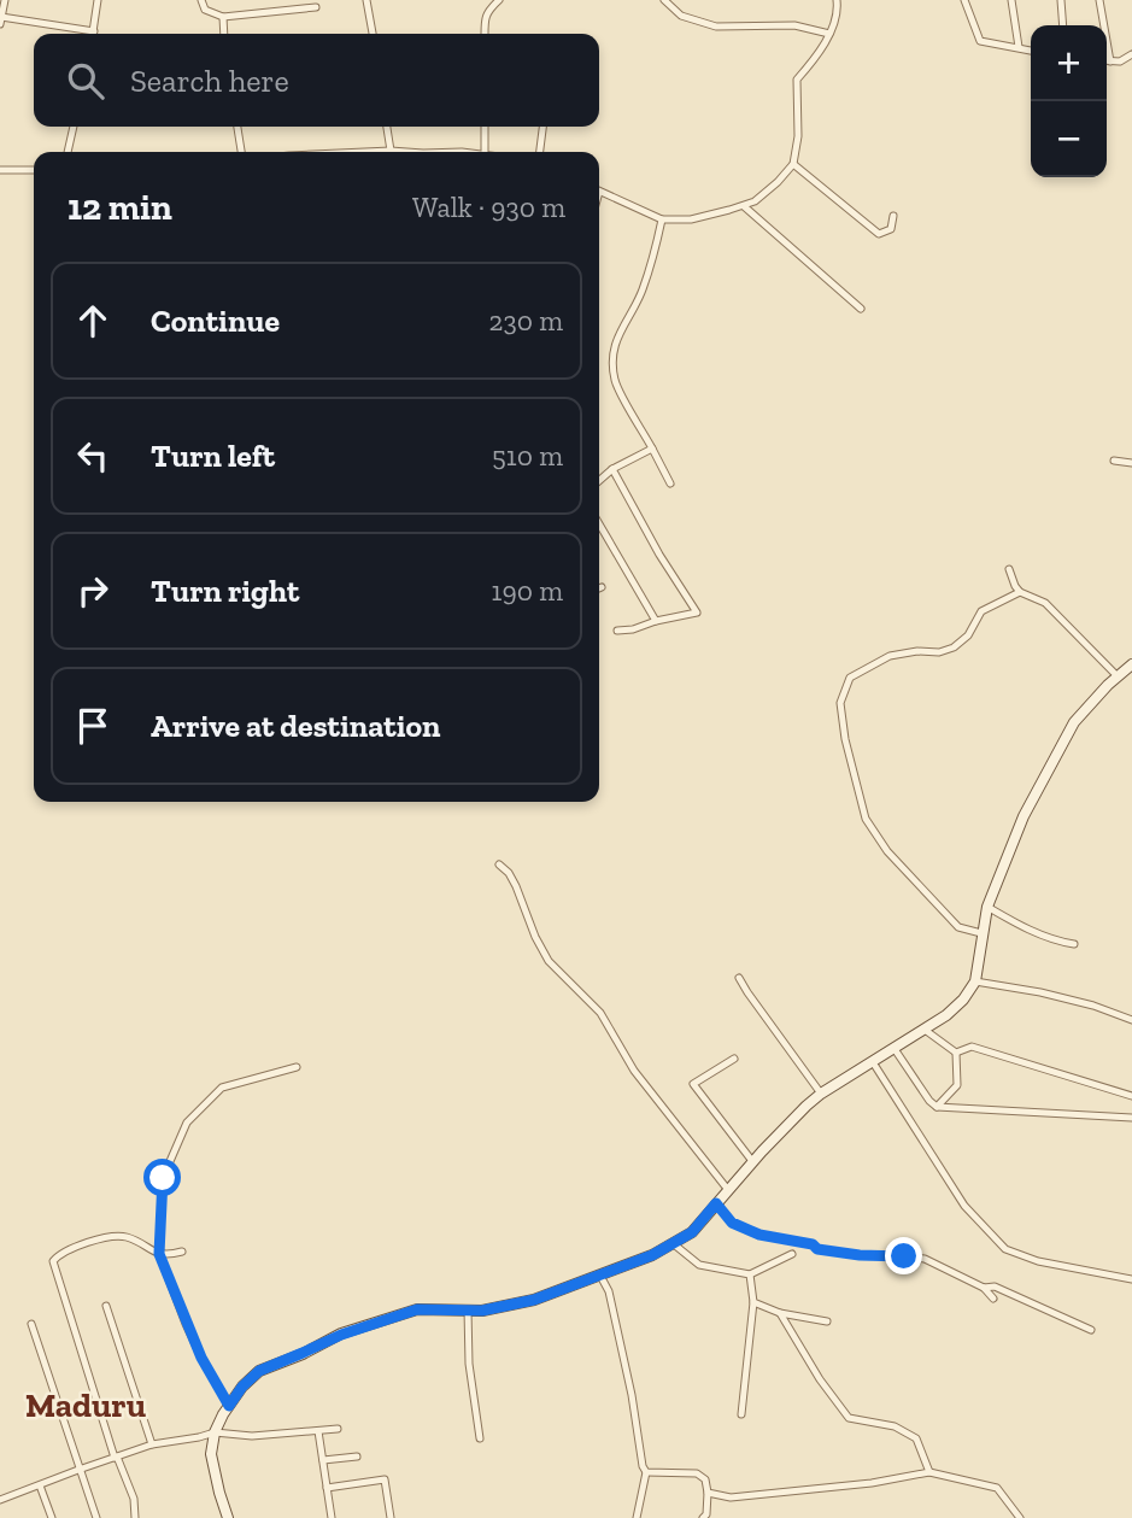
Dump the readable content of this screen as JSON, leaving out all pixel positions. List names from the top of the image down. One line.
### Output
{"districts":["Maduru"],"page":{"map_buttons":["+","−"],"search":"Search here","heading":["12 min","Walk · 930 m"],"list":[["Continue","230 m"],["Turn left","510 m"],["Turn right","190 m"],"Arrive at destination"]}}
